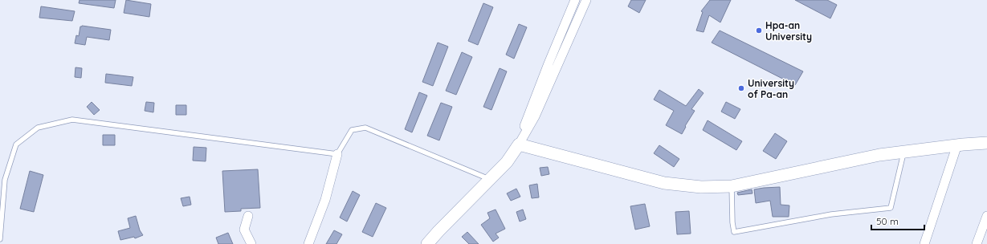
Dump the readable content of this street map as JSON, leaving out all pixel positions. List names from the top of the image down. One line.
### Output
{"places":["Hpa-an University","University of Pa-an"],"scale_bar":"50 m"}
